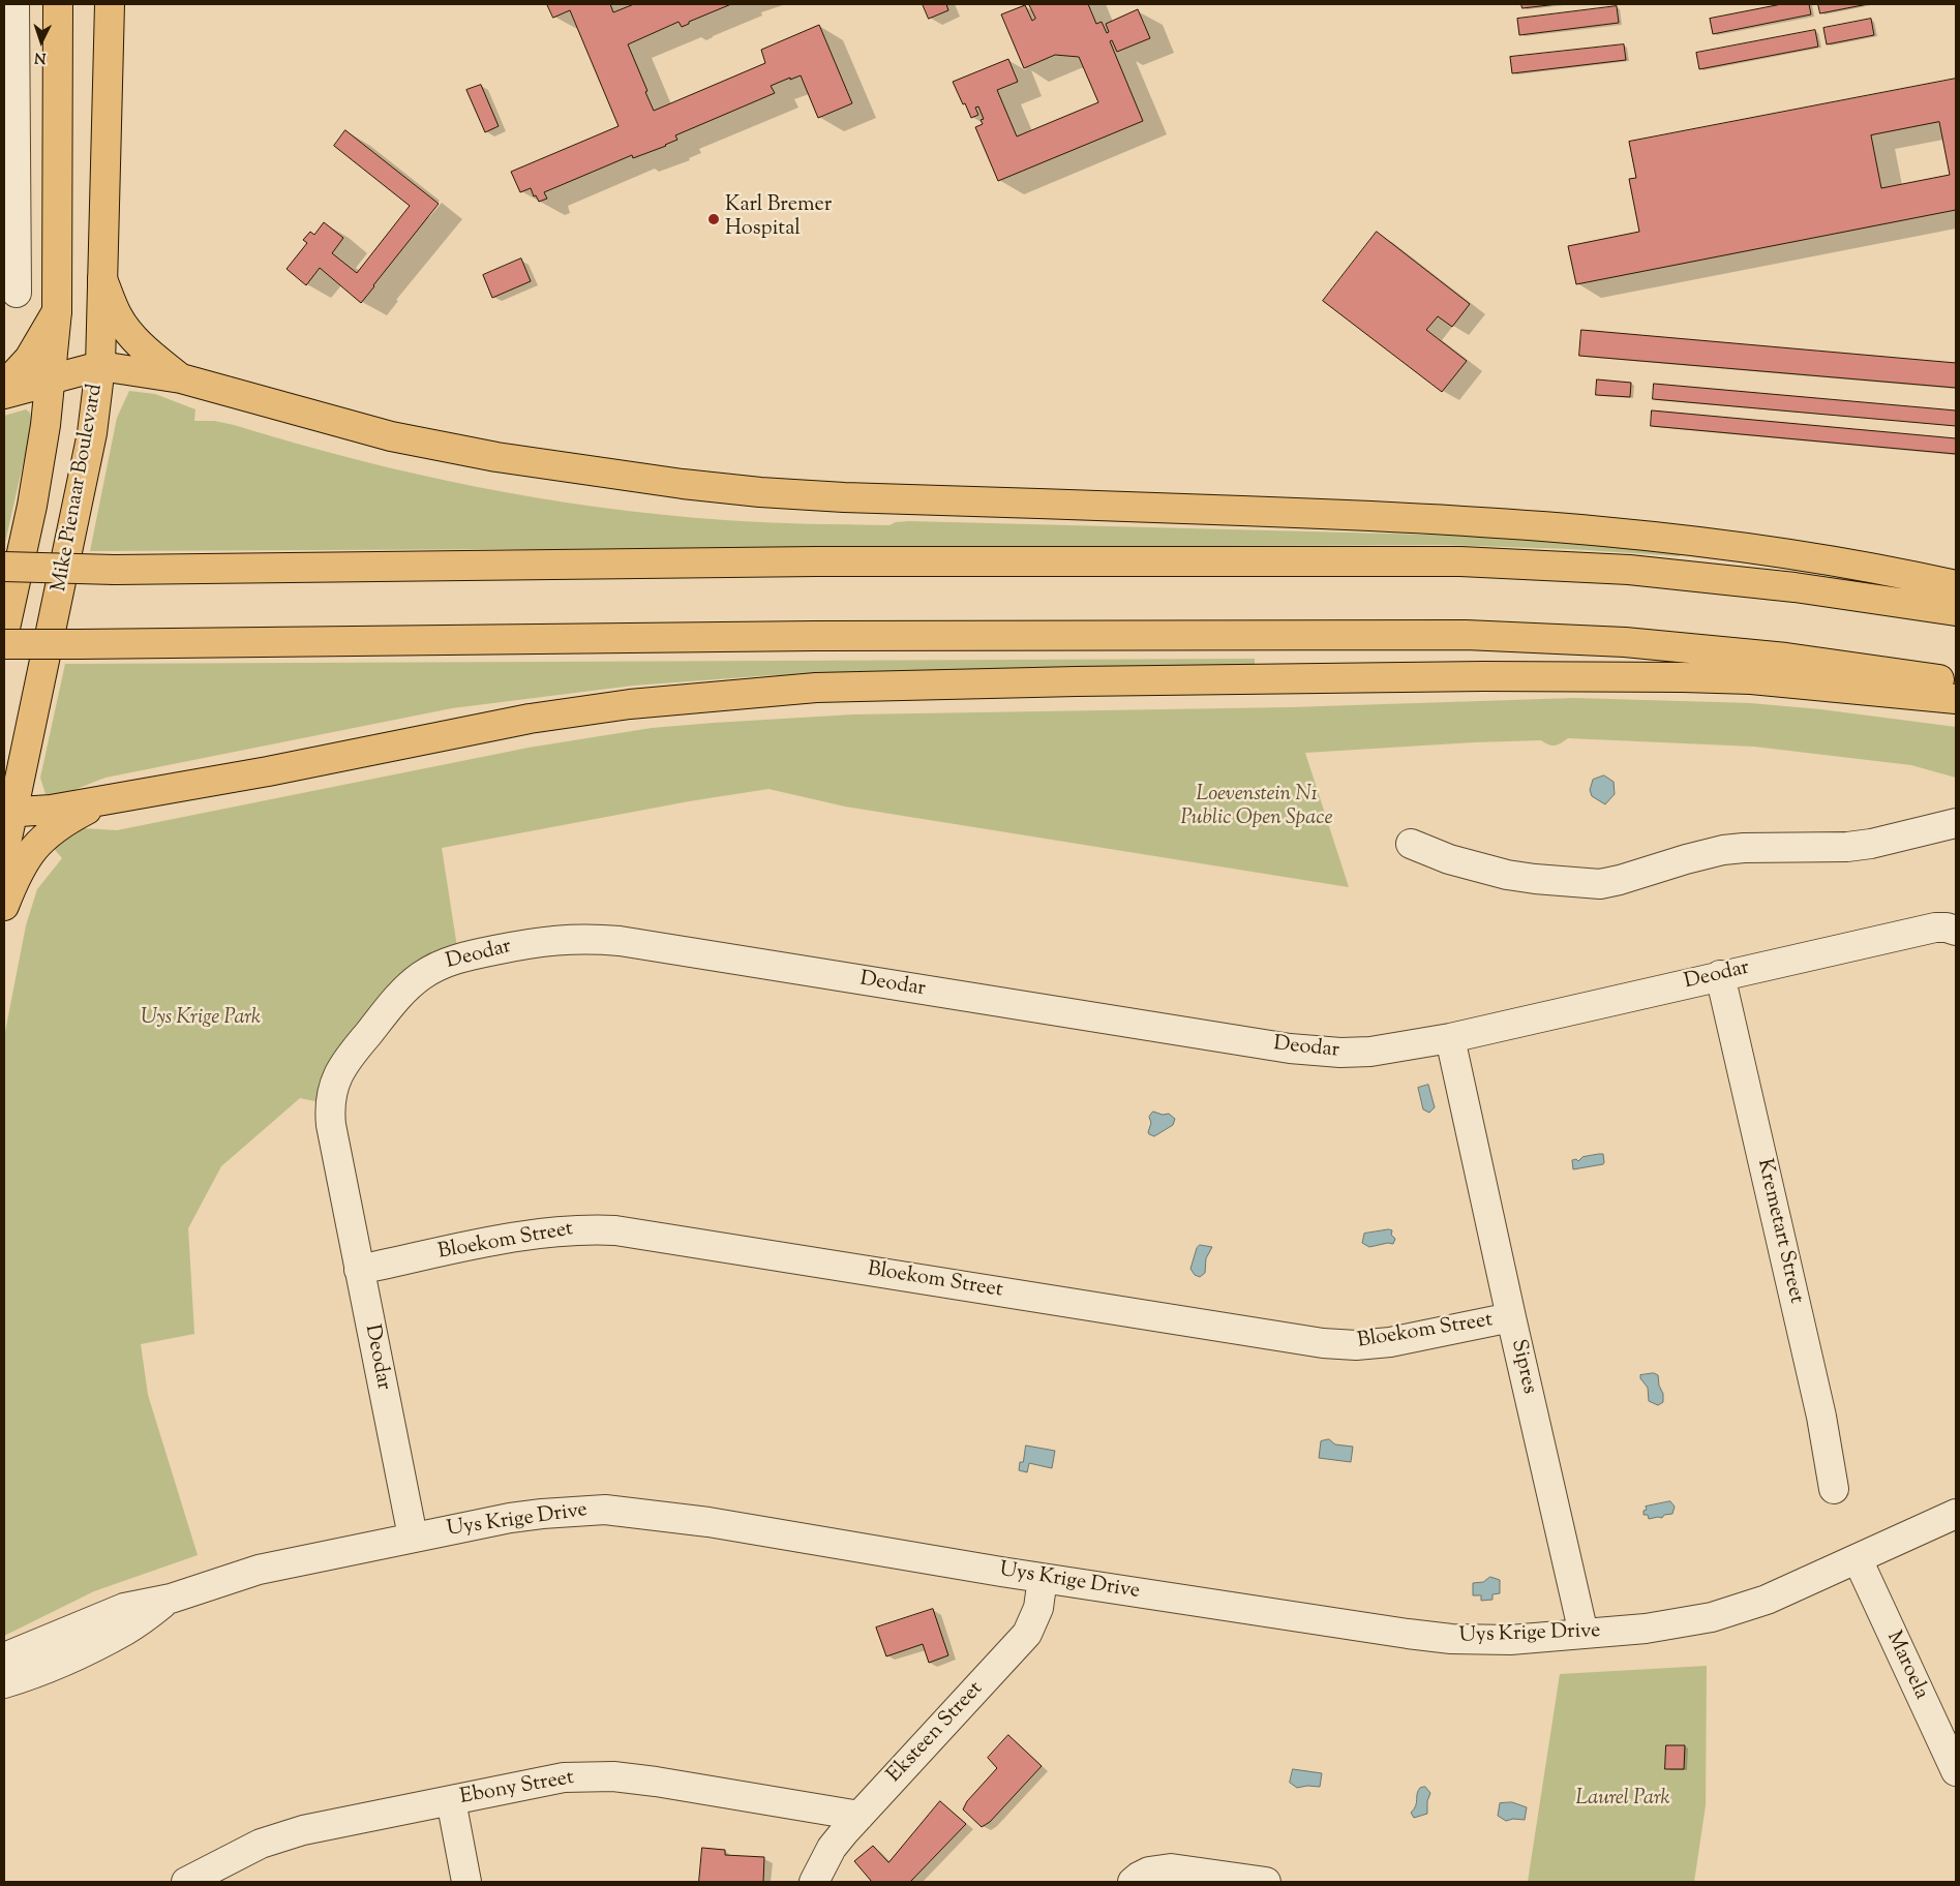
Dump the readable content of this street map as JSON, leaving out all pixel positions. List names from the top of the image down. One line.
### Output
{"streets":{"main road":["Mike Pienaar Boulevard"],"street":["Deodar","Kremetart Street","Bloekom Street","Sipres","Uys Krige Drive","Maroela","Eksteen Street","Ebony Street"]},"crossings":[["Deodar","Kremetart Street"],["Deodar","Bloekom Street"],["Deodar","Sipres"],["Deodar","Uys Krige Drive"],["Bloekom Street","Sipres"],["Sipres","Uys Krige Drive"],["Uys Krige Drive","Maroela"],["Uys Krige Drive","Eksteen Street"],["Eksteen Street","Ebony Street"]],"parks":["Loevenstein N1 Public Open Space","Uys Krige Park","Laurel Park"],"places":["Karl Bremer Hospital"],"north":"bottom"}
